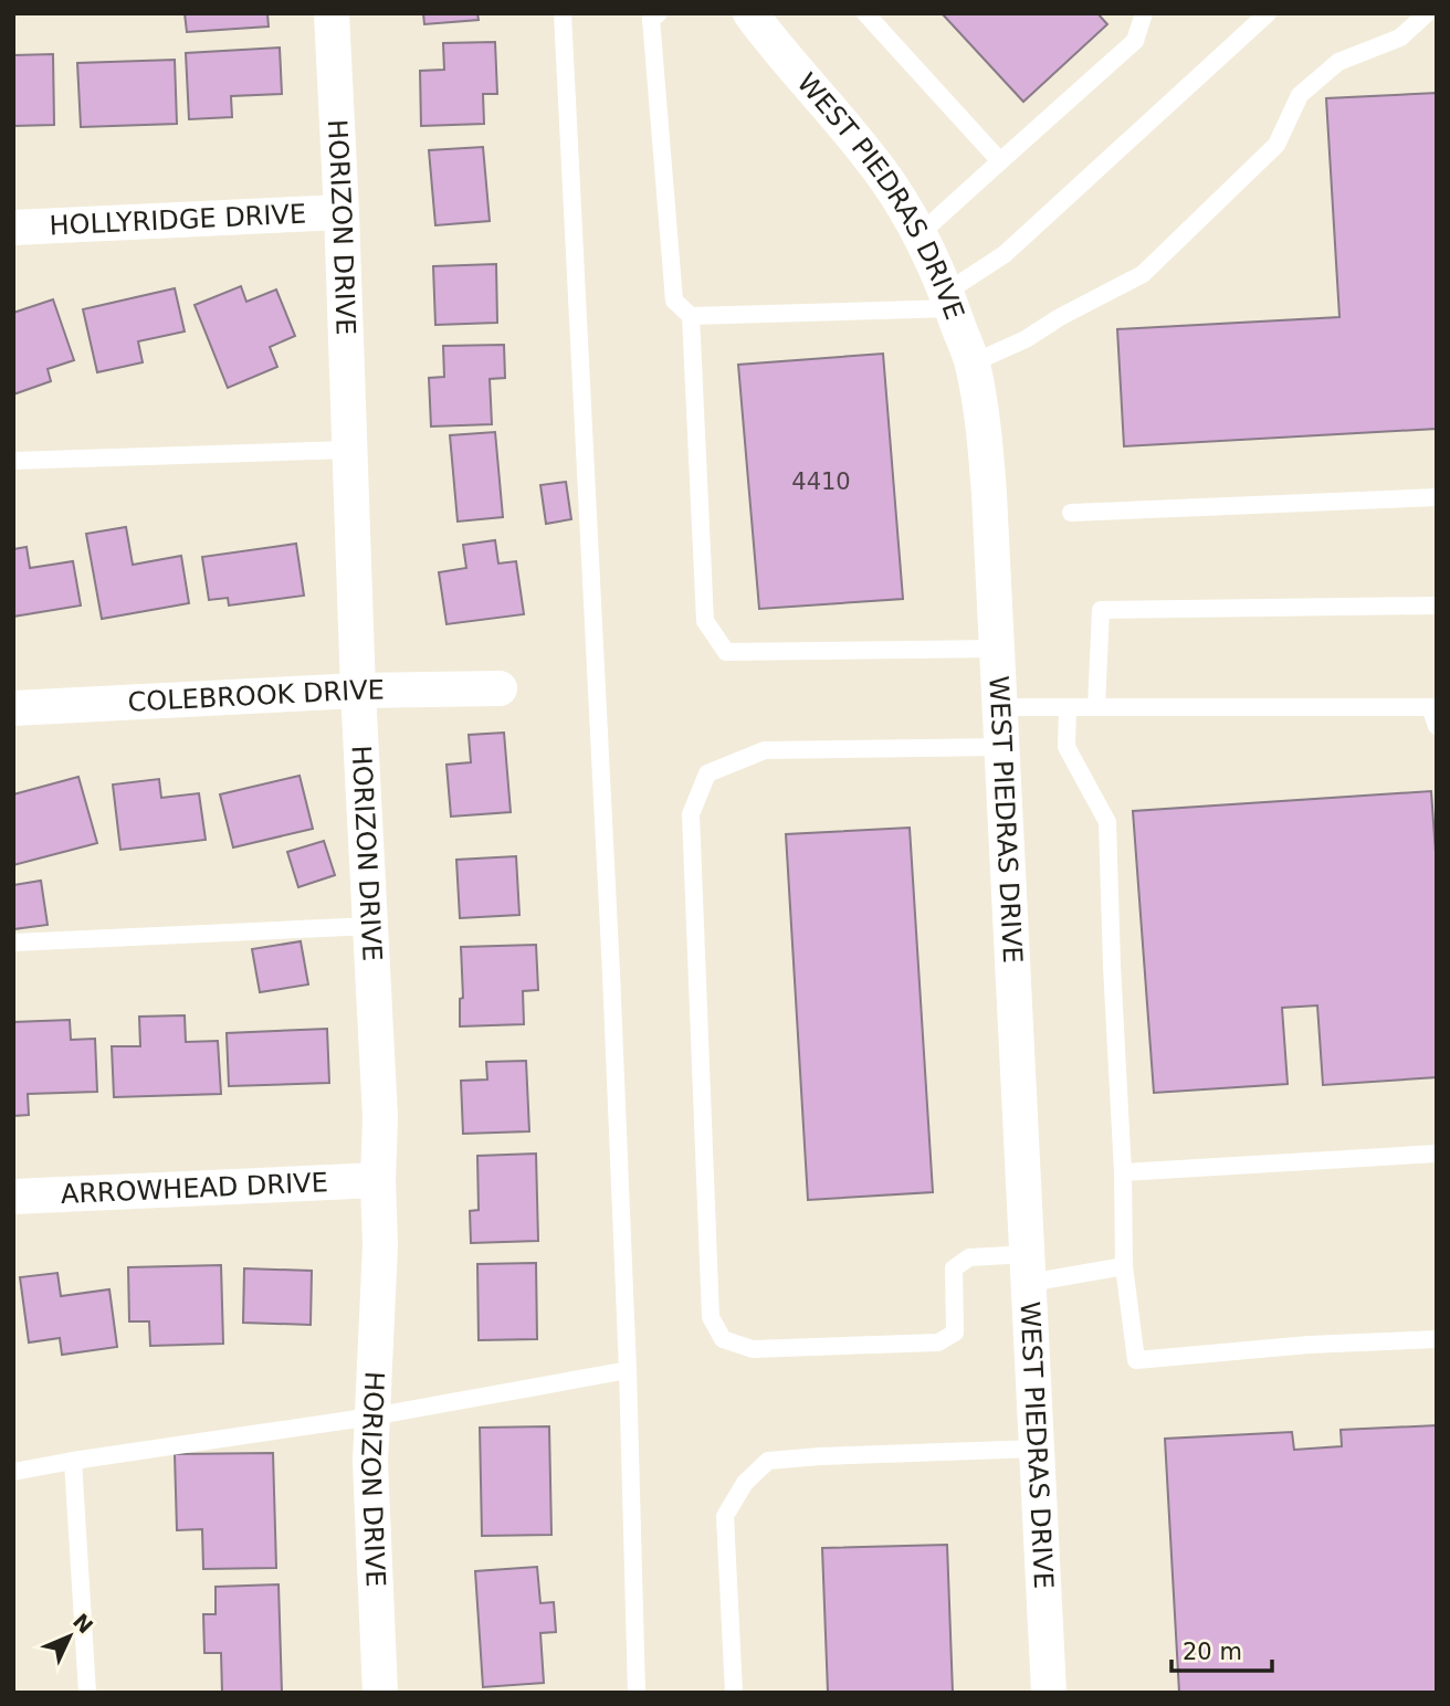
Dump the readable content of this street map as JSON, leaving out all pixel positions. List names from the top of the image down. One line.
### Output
{"streets":{"street":["WEST PIEDRAS DRIVE","HOLLYRIDGE DRIVE","HORIZON DRIVE","COLEBROOK DRIVE","ARROWHEAD DRIVE"]},"crossings":[["HOLLYRIDGE DRIVE","HORIZON DRIVE"],["HORIZON DRIVE","COLEBROOK DRIVE"],["HORIZON DRIVE","ARROWHEAD DRIVE"]],"house_numbers":["4410"],"scale_bar":"20 m","north":"top right"}
